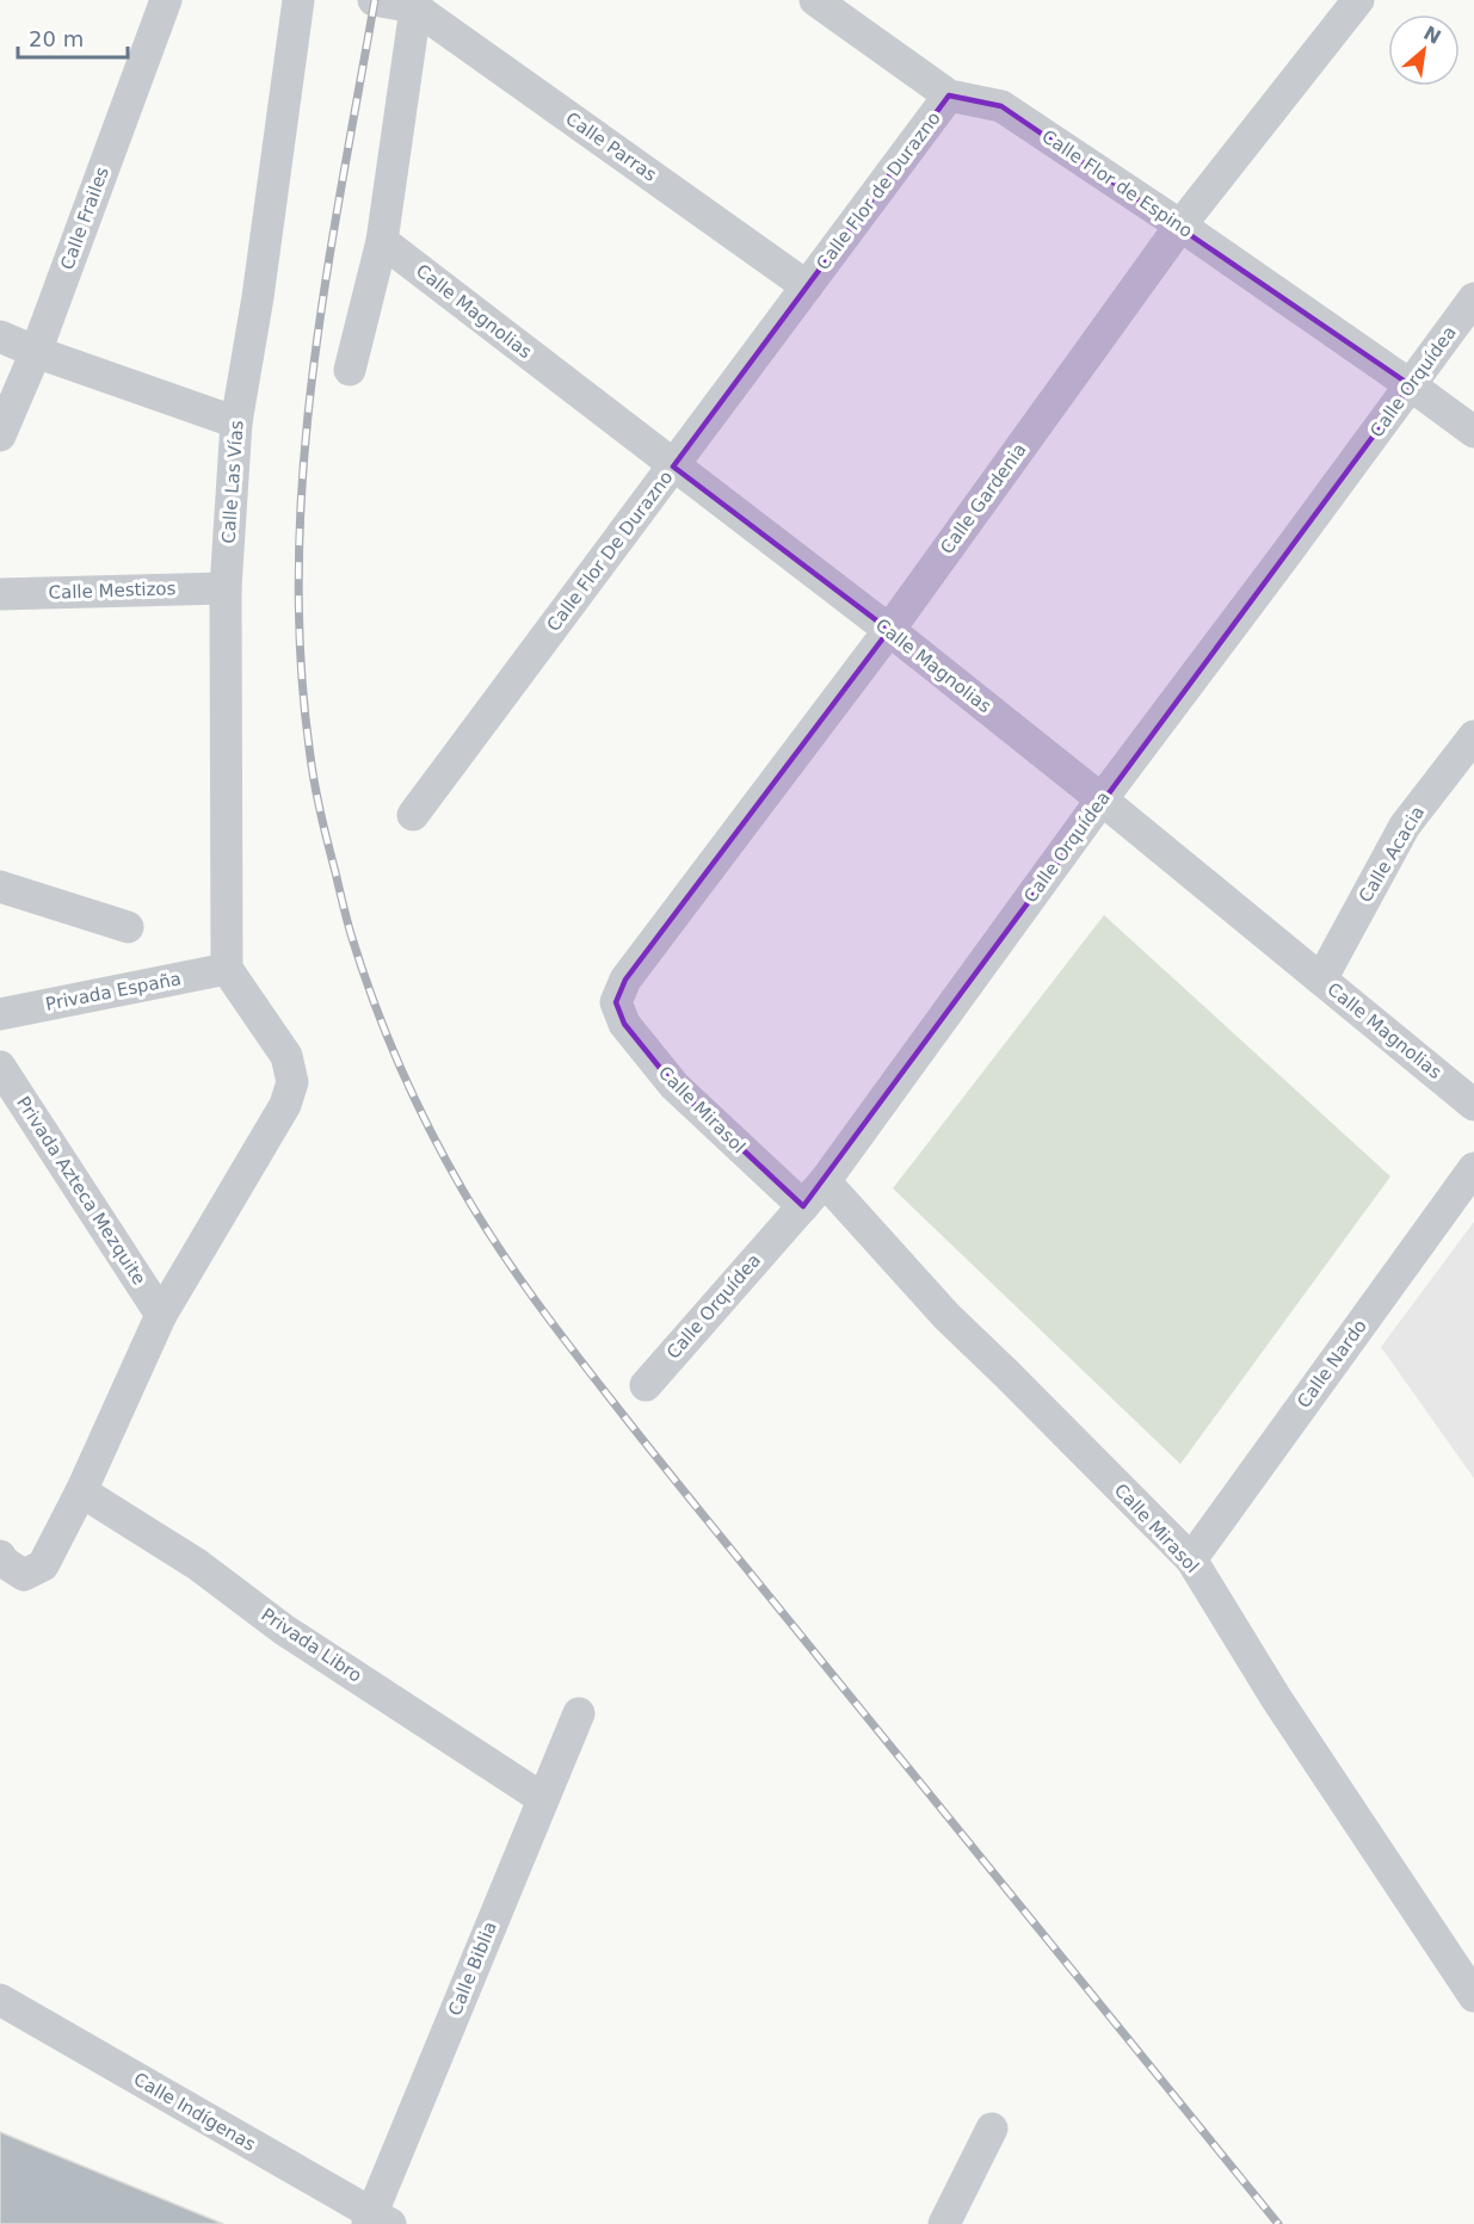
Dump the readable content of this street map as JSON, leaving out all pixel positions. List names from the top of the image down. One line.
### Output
{"streets":{"street":["Calle Parras","Calle Flor de Espino","Calle Flor de Durazno","Calle Frailes","Calle Magnolias","Calle Orquídea","Calle Las Vías","Calle Gardenia","Calle Flor De Durazno","Calle Mestizos","Calle Acacia","Privada España","Calle Mirasol","Privada Azteca Mezquite","Calle Nardo","Privada Libro","Calle Biblia","Calle Indígenas"]},"crossings":[["Calle Parras","Calle Flor de Durazno"],["Calle Parras","Calle Flor De Durazno"],["Calle Flor de Espino","Calle Flor de Durazno"],["Calle Flor de Espino","Calle Orquídea"],["Calle Flor de Espino","Calle Gardenia"],["Calle Flor de Durazno","Calle Flor De Durazno"],["Calle Magnolias","Calle Orquídea"],["Calle Magnolias","Calle Gardenia"],["Calle Magnolias","Calle Flor De Durazno"],["Calle Magnolias","Calle Acacia"],["Calle Orquídea","Calle Mirasol"],["Calle Las Vías","Calle Mestizos"],["Calle Las Vías","Privada España"],["Calle Gardenia","Calle Mirasol"],["Calle Mirasol","Calle Nardo"],["Privada Libro","Calle Biblia"],["Calle Biblia","Calle Indígenas"]],"scale_bar":"20 m","north":"top right"}
